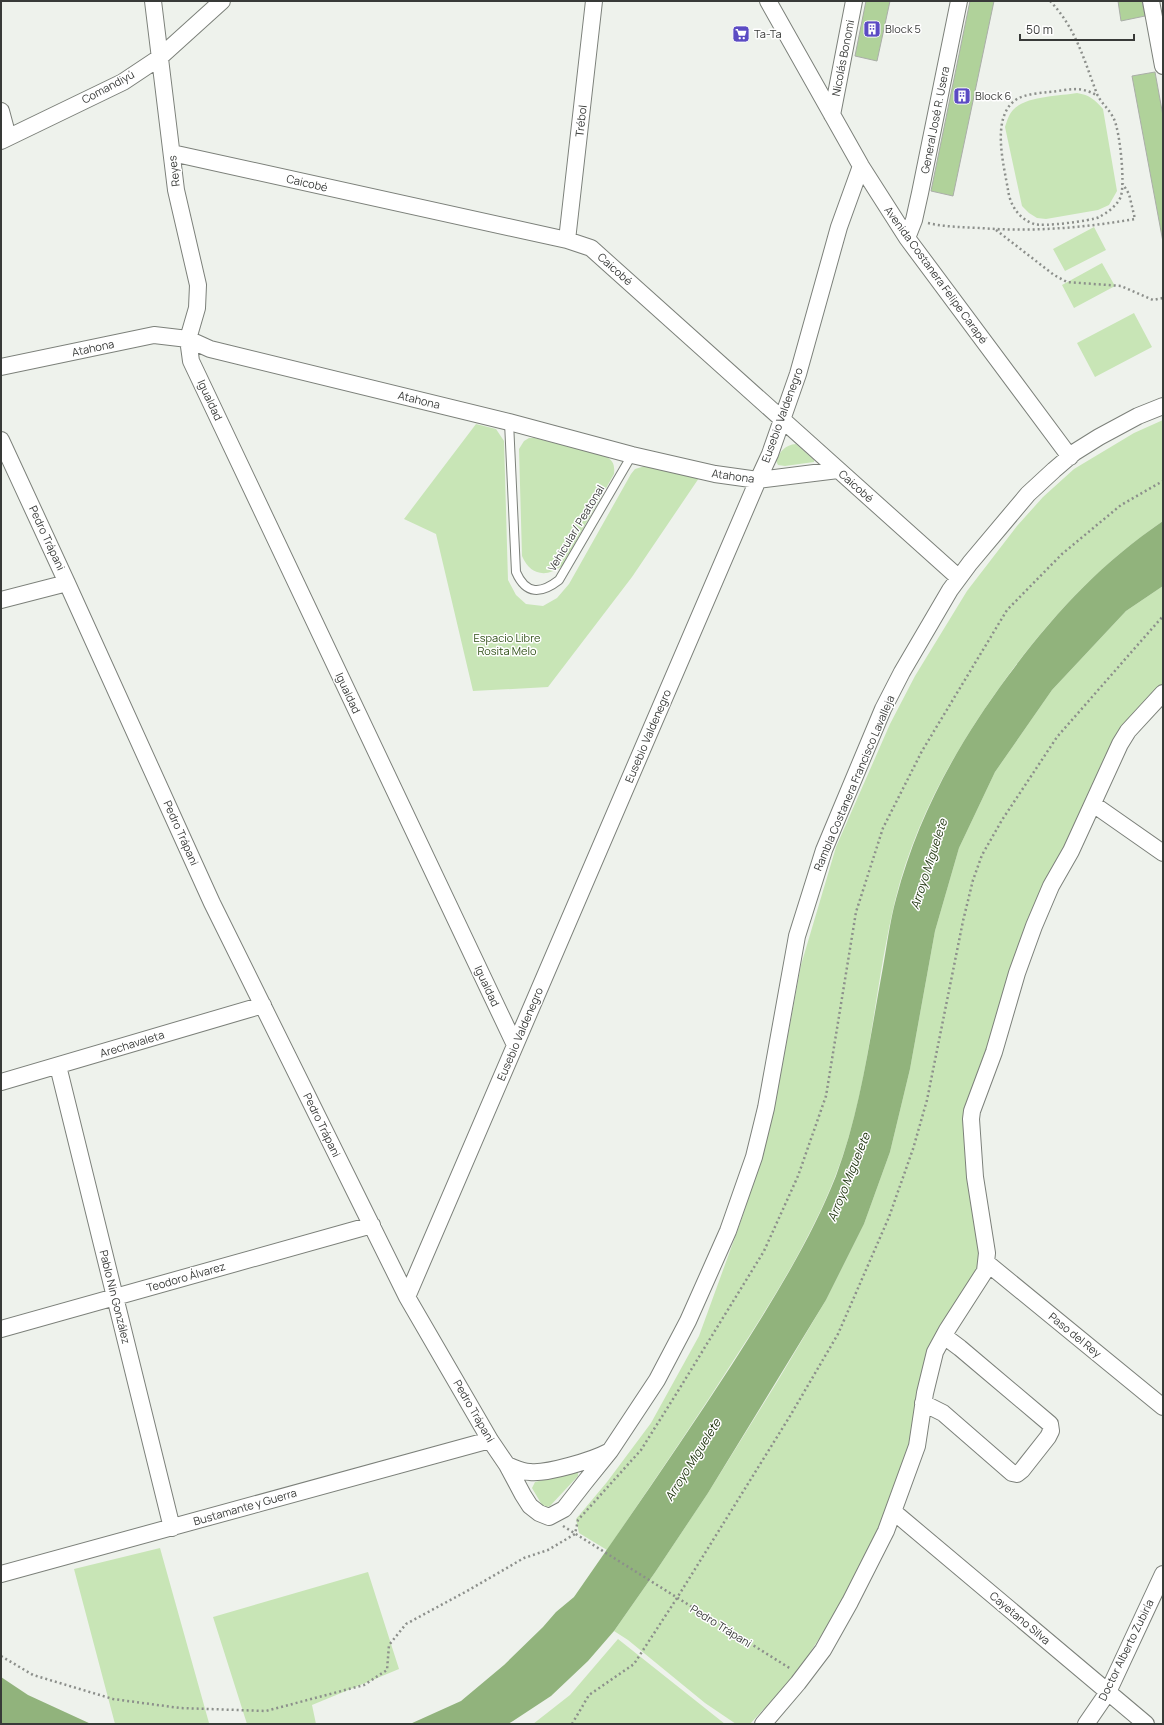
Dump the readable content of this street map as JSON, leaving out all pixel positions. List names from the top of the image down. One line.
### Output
{"streets":{"street":["Nicolás Bonomi","Comandiyú","General José R. Usera","Trébol","Reyes","Caicobé","Avenida Costanera Felipe Carapé","Atahona","Igualdad","Eusebio Valdenegro","Pedro Trápani","Rambla Costanera Francisco Lavalleja","Arechavaleta","Teodoro Álvarez","Pablo Nin González","Paso del Rey","Bustamante y Guerra","Cayetano Silva","Doctor Alberto Zubiría"],"lane":["Vehicular/ Peatonal"]},"crossings":[["Nicolás Bonomi","Avenida Costanera Felipe Carapé"],["Comandiyú","Reyes"],["General José R. Usera","Avenida Costanera Felipe Carapé"],["Trébol","Caicobé"],["Reyes","Caicobé"],["Reyes","Atahona"],["Reyes","Igualdad"],["Caicobé","Atahona"],["Caicobé","Eusebio Valdenegro"],["Caicobé","Rambla Costanera Francisco Lavalleja"],["Avenida Costanera Felipe Carapé","Eusebio Valdenegro"],["Avenida Costanera Felipe Carapé","Rambla Costanera Francisco Lavalleja"],["Atahona","Igualdad"],["Atahona","Eusebio Valdenegro"],["Atahona","Vehicular/ Peatonal"],["Igualdad","Eusebio Valdenegro"],["Eusebio Valdenegro","Pedro Trápani"],["Pedro Trápani","Rambla Costanera Francisco Lavalleja"],["Pedro Trápani","Arechavaleta"],["Pedro Trápani","Teodoro Álvarez"],["Pedro Trápani","Bustamante y Guerra"],["Arechavaleta","Pablo Nin González"],["Teodoro Álvarez","Pablo Nin González"],["Pablo Nin González","Bustamante y Guerra"],["Cayetano Silva","Doctor Alberto Zubiría"]],"water":["Arroyo Miguelete"],"parks":["Espacio Libre Rosita Melo"],"places":{"building":["Block 5","Block 6"],"supermarket":["Ta-Ta"]},"scale_bar":"50 m"}
